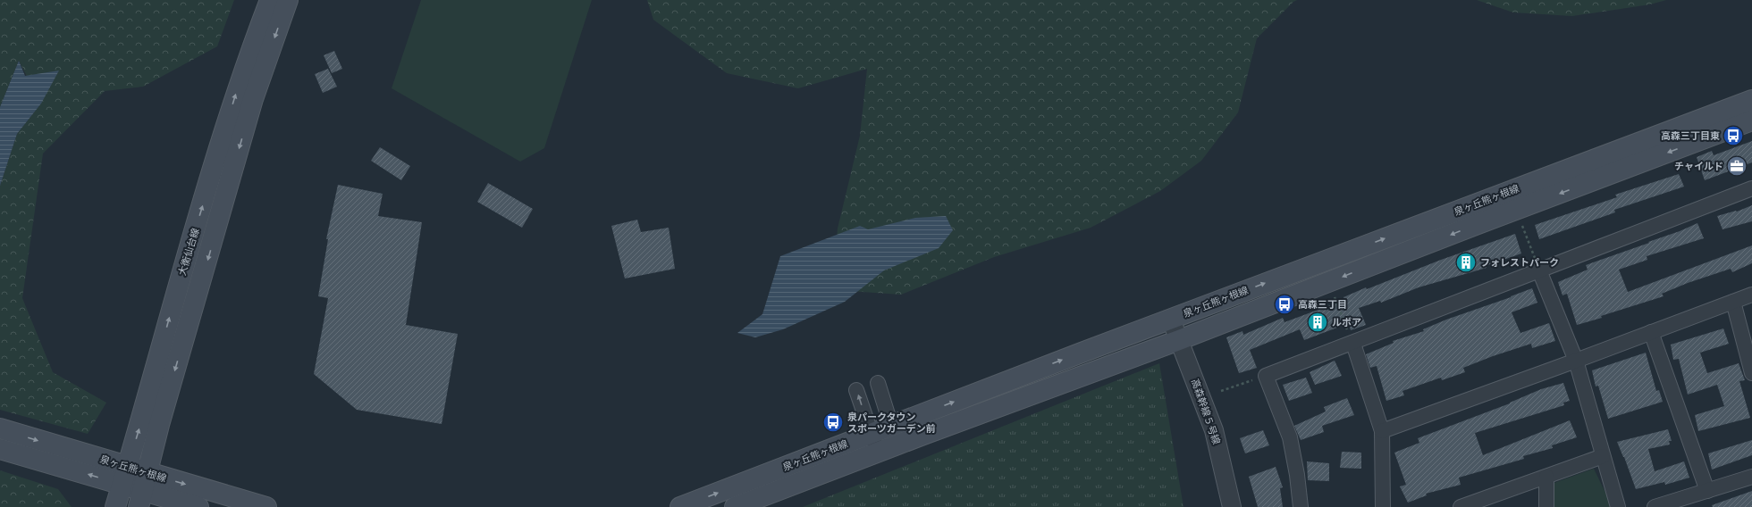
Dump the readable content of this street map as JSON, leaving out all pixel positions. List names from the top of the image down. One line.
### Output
{"streets":{"main road":["泉ヶ丘熊ヶ根線","大衡仙台線"],"street":["高森幹線５号線"]},"crossings":[["泉ヶ丘熊ヶ根線","大衡仙台線"],["泉ヶ丘熊ヶ根線","高森幹線５号線"]],"places":{"bus stop":["高森三丁目東","高森三丁目","泉パークタウン スポーツガーデン前"],"office":["チャイルド"],"building":["フォレストパーク","ルボア"]}}
